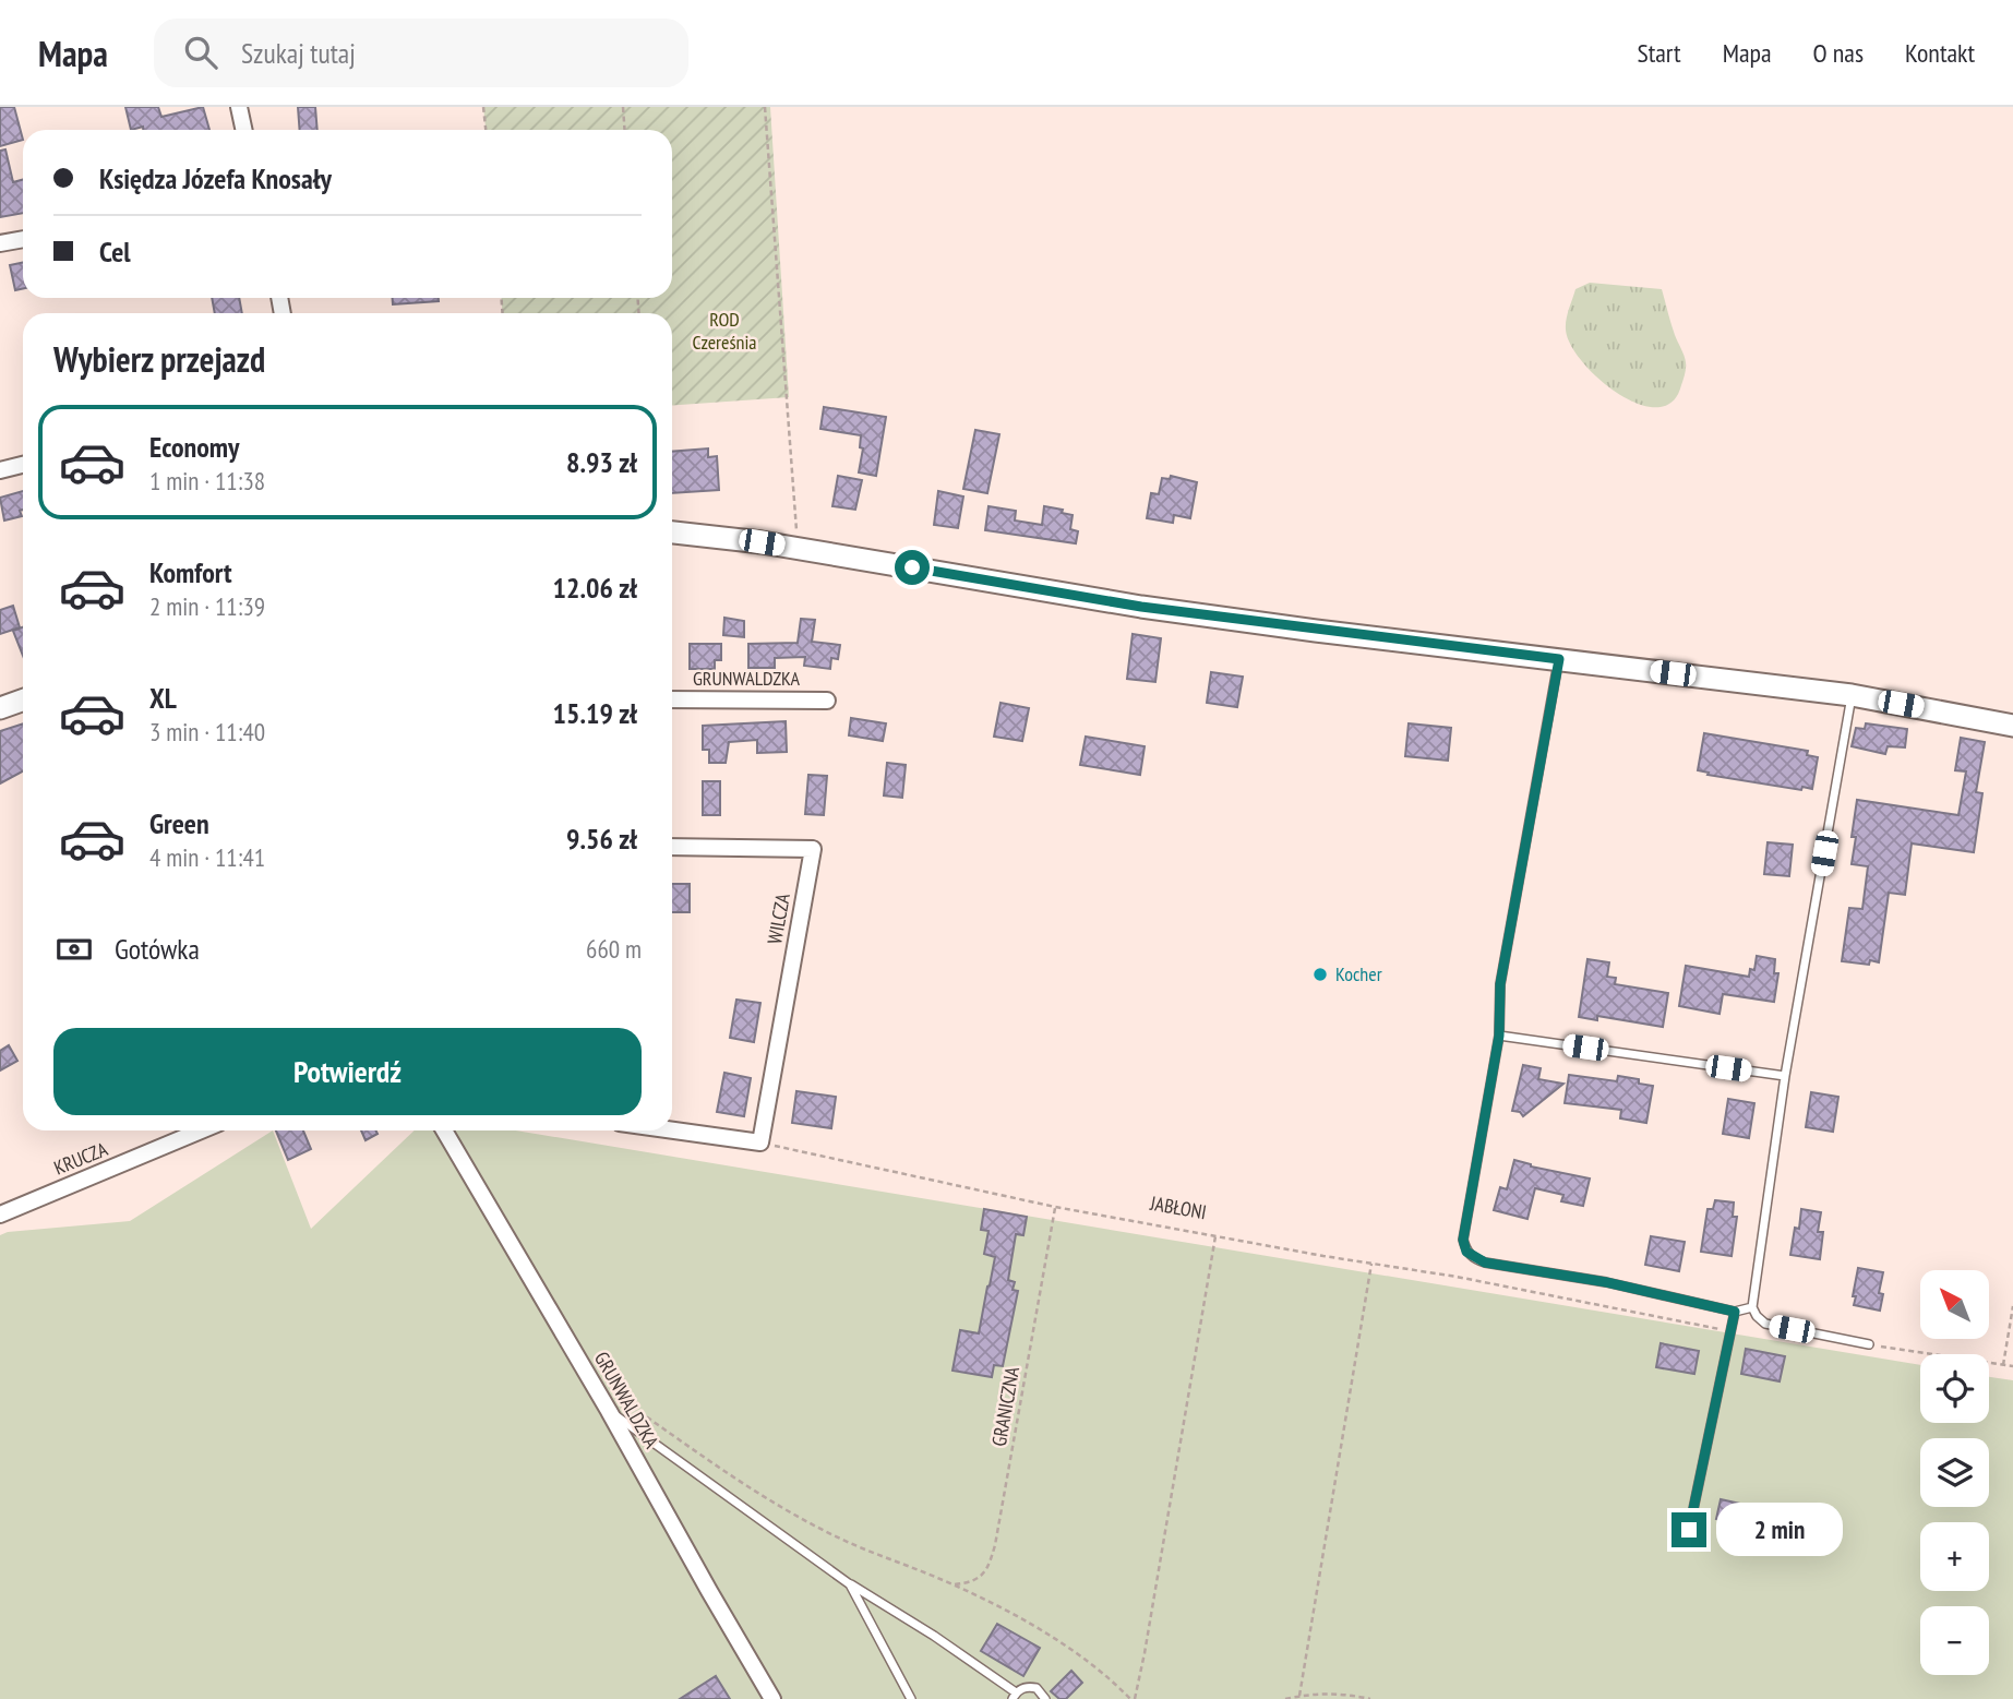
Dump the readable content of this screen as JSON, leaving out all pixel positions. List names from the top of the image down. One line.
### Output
{"streets":{"street":["GRUNWALDZKA","WILCZA","KRUCZA"],"path":["JABŁONI","GRANICZNA"]},"crossings":[["WILCZA","JABŁONI"],["JABŁONI","GRANICZNA"]],"parks":["ROD Czereśnia"],"places":["Kocher"],"north":"top left","page":{"header":"Mapa","search":"Szukaj tutaj","nav":["Start","Mapa","O nas","Kontakt"],"banner":["Księdza Józefa Knosały","Cel"],"heading":"Wybierz przejazd","list":[{"name":"Economy","note":"1 min · 11:38","value":"8.93 zł"},{"name":"Komfort","note":"2 min · 11:39","value":"12.06 zł"},{"name":"XL","note":"3 min · 11:40","value":"15.19 zł"},{"name":"Green","note":"4 min · 11:41","value":"9.56 zł"}],"pay":["Gotówka","660 m"],"buttons":"Potwierdź","map_buttons":["+","−"],"bubble":"2 min"}}
